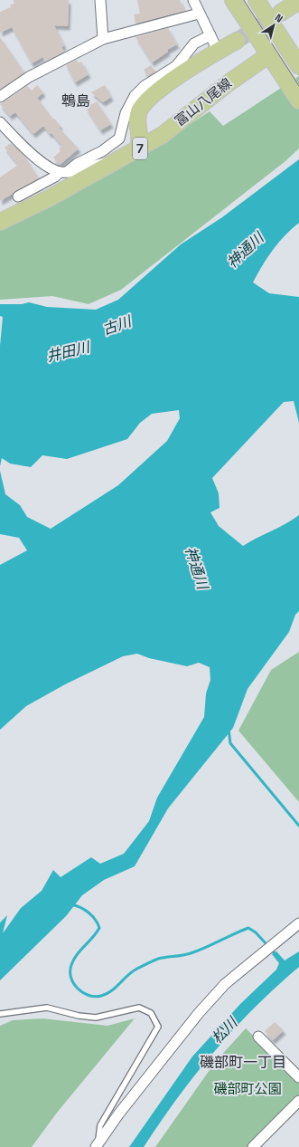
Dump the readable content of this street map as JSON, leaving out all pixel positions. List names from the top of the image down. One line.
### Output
{"streets":{"main road":["富山八尾線","7"]},"crossings":[["富山八尾線","7"]],"districts":["鵯島","磯部町一丁目"],"water":["神通川","古川","井田川","松川"],"parks":["磯部町公園"],"north":"top right"}
